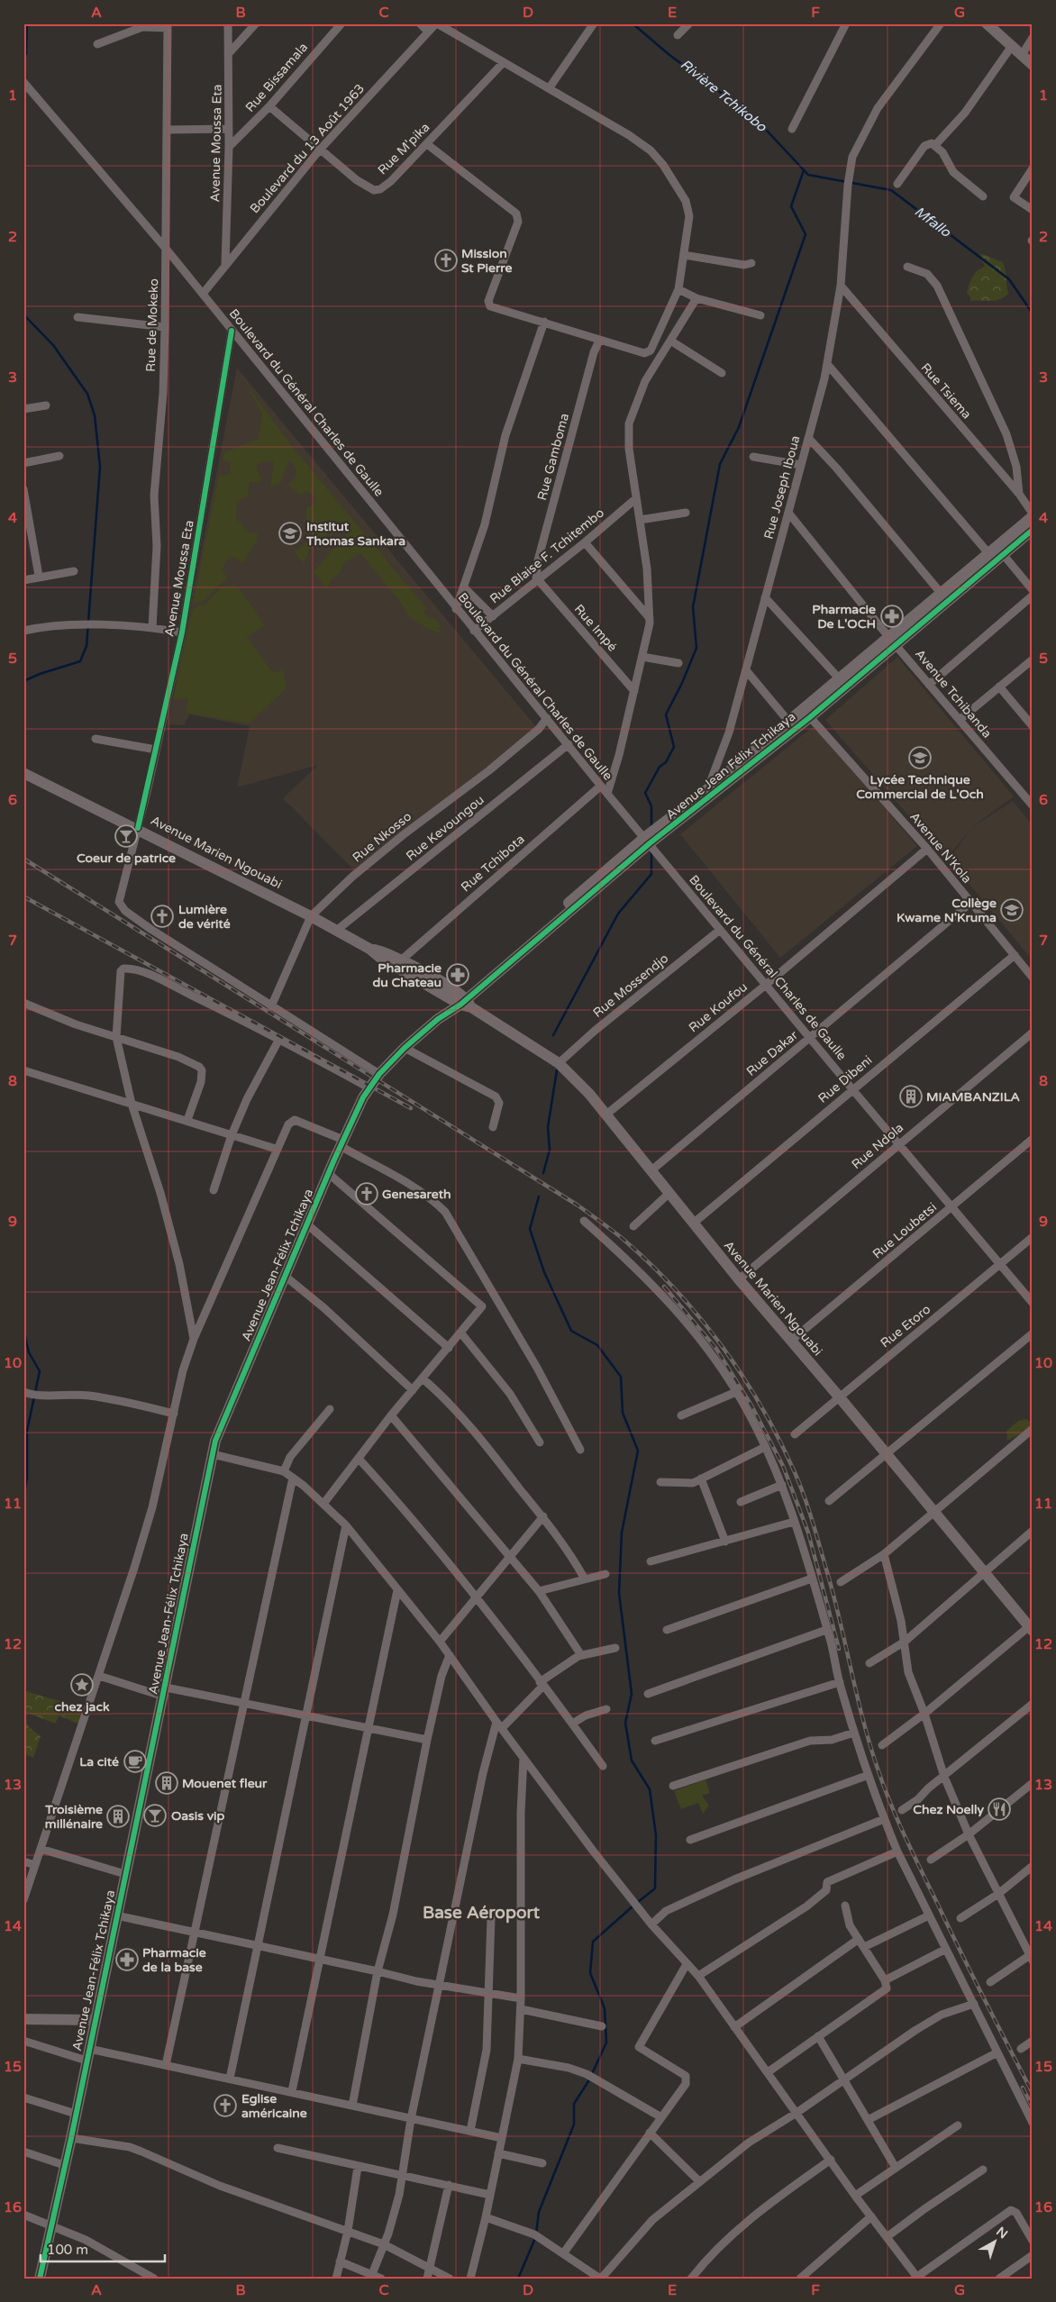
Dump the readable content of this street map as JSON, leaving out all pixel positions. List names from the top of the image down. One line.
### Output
{"streets":{"street":["Rue Bissamala","Avenue Moussa Eta","Boulevard du 13 Août 1963","Rue M'pika","Rue de Mokeko","Rue Tsiema","Boulevard du Général Charles de Gaulle","Rue Gamboma","Rue Joseph Iboua","Rue Blaise F. Tchitembo","Rue Impé","Avenue Tchibanda","Avenue Jean Félix Tchikaya","Rue Kevoungou","Rue Nkosso","Avenue N'Kola","Avenue Marien Ngouabi","Rue Tchibota","Rue Mossendjo","Rue Koufou","Rue Dakar","Rue Dibeni","Rue Ndola","Rue Loubetsi","Avenue Jean-Félix Tchikaya","Rue Etoro"]},"crossings":[["Rue Bissamala","Avenue Moussa Eta"],["Rue Bissamala","Rue M'pika"],["Avenue Moussa Eta","Boulevard du 13 Août 1963"],["Avenue Moussa Eta","Boulevard du Général Charles de Gaulle"],["Avenue Moussa Eta","Rue Nkosso"],["Avenue Moussa Eta","Avenue Marien Ngouabi"],["Boulevard du 13 Août 1963","Rue M'pika"],["Boulevard du 13 Août 1963","Boulevard du Général Charles de Gaulle"],["Rue de Mokeko","Boulevard du Général Charles de Gaulle"],["Rue Tsiema","Rue Joseph Iboua"],["Rue Tsiema","Avenue Jean Félix Tchikaya"],["Boulevard du Général Charles de Gaulle","Rue Blaise F. Tchitembo"],["Boulevard du Général Charles de Gaulle","Avenue Jean Félix Tchikaya"],["Boulevard du Général Charles de Gaulle","Rue Kevoungou"],["Boulevard du Général Charles de Gaulle","Rue Nkosso"],["Boulevard du Général Charles de Gaulle","Rue Tchibota"],["Boulevard du Général Charles de Gaulle","Rue Mossendjo"],["Boulevard du Général Charles de Gaulle","Rue Koufou"],["Boulevard du Général Charles de Gaulle","Rue Dakar"],["Boulevard du Général Charles de Gaulle","Rue Dibeni"],["Boulevard du Général Charles de Gaulle","Rue Ndola"],["Boulevard du Général Charles de Gaulle","Rue Loubetsi"],["Boulevard du Général Charles de Gaulle","Rue Etoro"],["Rue Gamboma","Rue Blaise F. Tchitembo"],["Rue Gamboma","Rue Impé"],["Rue Joseph Iboua","Avenue Tchibanda"],["Rue Joseph Iboua","Avenue Jean Félix Tchikaya"],["Rue Blaise F. Tchitembo","Rue Impé"],["Avenue Tchibanda","Avenue Jean Félix Tchikaya"],["Avenue Jean Félix Tchikaya","Avenue N'Kola"],["Avenue Jean Félix Tchikaya","Avenue Marien Ngouabi"],["Avenue Jean Félix Tchikaya","Avenue Jean-Félix Tchikaya"],["Rue Kevoungou","Avenue Marien Ngouabi"],["Rue Nkosso","Avenue Marien Ngouabi"],["Avenue N'Kola","Rue Koufou"],["Avenue N'Kola","Rue Dakar"],["Avenue N'Kola","Rue Dibeni"],["Avenue Marien Ngouabi","Rue Tchibota"],["Avenue Marien Ngouabi","Rue Mossendjo"],["Avenue Marien Ngouabi","Rue Koufou"],["Avenue Marien Ngouabi","Rue Dakar"],["Avenue Marien Ngouabi","Rue Dibeni"],["Avenue Marien Ngouabi","Rue Ndola"],["Avenue Marien Ngouabi","Rue Loubetsi"],["Avenue Marien Ngouabi","Avenue Jean-Félix Tchikaya"],["Avenue Marien Ngouabi","Rue Etoro"]],"districts":["Base Aéroport"],"water":["Rivière Tchikobo","Mfallo"],"places":{"church":["Mission St Pierre","Lumière de vérité","Genesareth","Eglise américaine"],"school or university":["Institut Thomas Sankara","Lycée Technique Commercial de L'Och","Collège Kwame N'Kruma"],"pharmacy":["Pharmacie De L'OCH","Pharmacie du Chateau","Pharmacie de la base"],"bar":["Coeur de patrice","Oasis vip"],"building":["MIAMBANZILA","Mouenet fleur","Troisième millénaire"],"place":["chez jack"],"cafe":["La cité"],"restaurant":["Chez Noelly"]},"scale_bar":"100 m","north":"top right","grid":{"columns":["A","B","C","D","E","F","G"],"rows":["1","2","3","4","5","6","7","8","9","10","11","12","13","14","15","16"]}}
